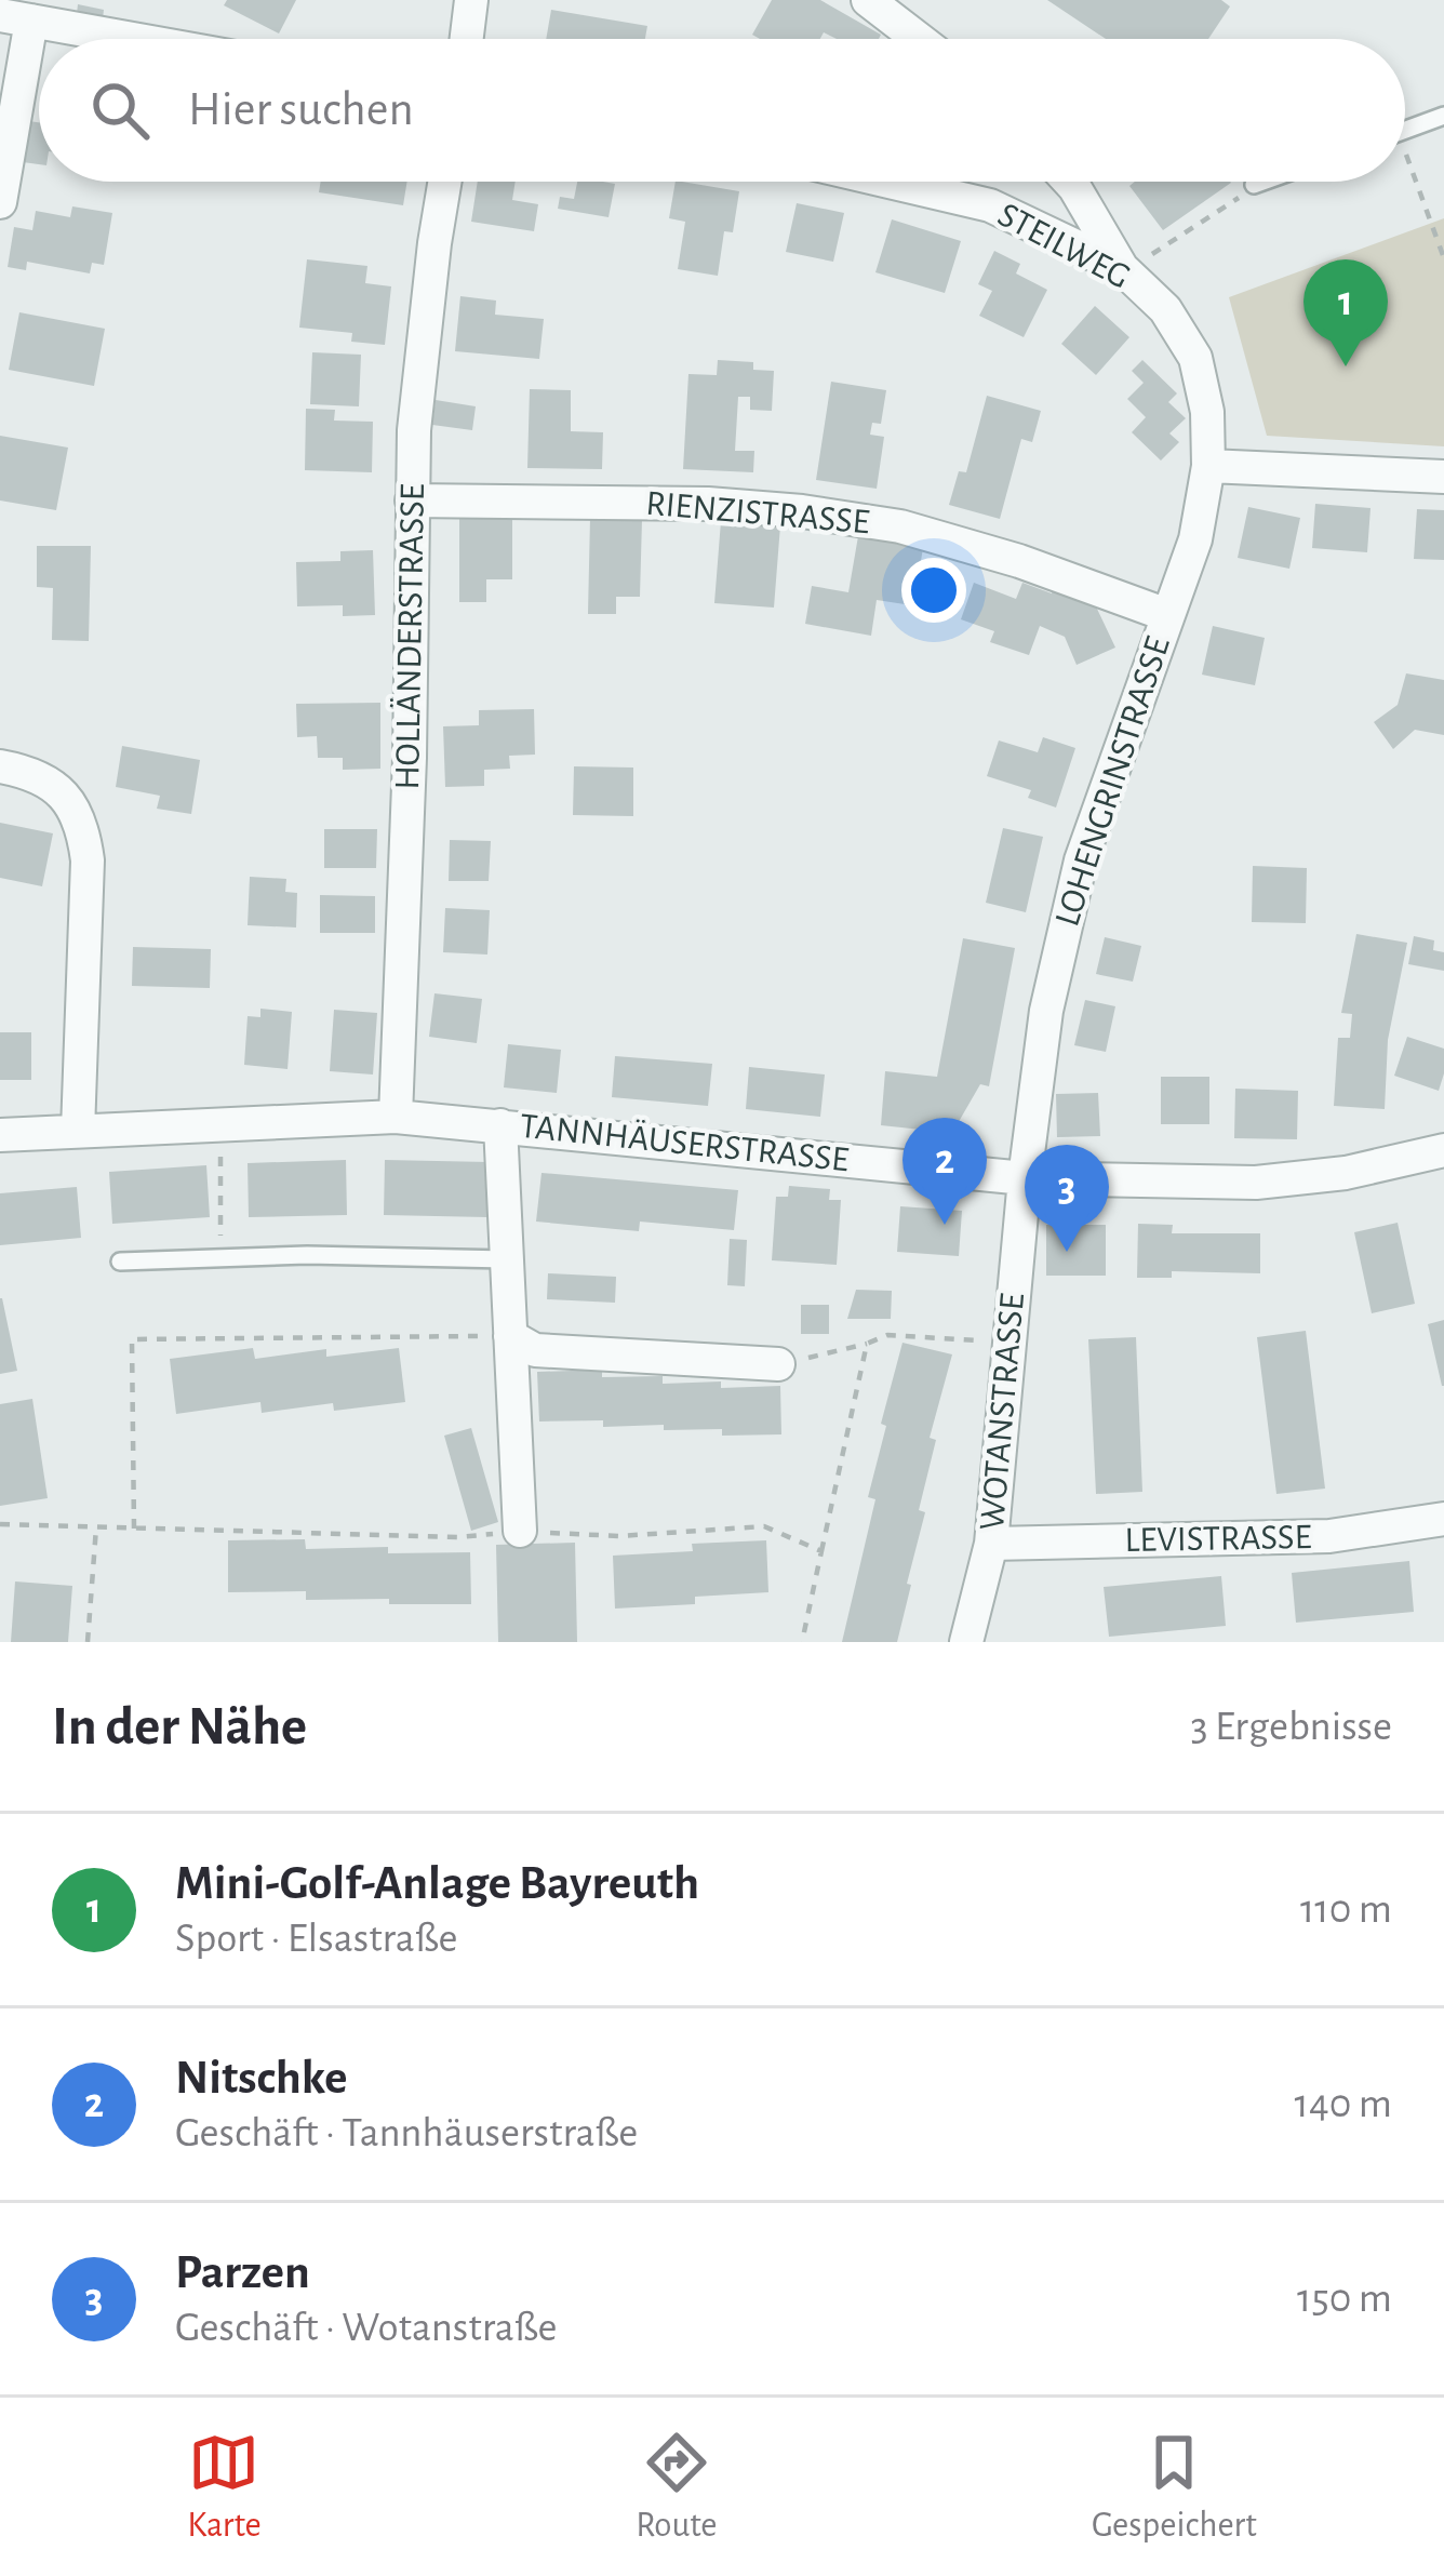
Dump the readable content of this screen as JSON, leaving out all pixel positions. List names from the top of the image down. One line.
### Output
{"streets":{"street":["STEILWEG","RIENZISTRASSE","HOLLÄNDERSTRASSE","LOHENGRINSTRASSE","TANNHÄUSERSTRASSE","WOTANSTRASSE","LEVISTRASSE"]},"crossings":[["STEILWEG","LOHENGRINSTRASSE"],["RIENZISTRASSE","HOLLÄNDERSTRASSE"],["RIENZISTRASSE","LOHENGRINSTRASSE"],["HOLLÄNDERSTRASSE","TANNHÄUSERSTRASSE"],["LOHENGRINSTRASSE","TANNHÄUSERSTRASSE"],["LOHENGRINSTRASSE","WOTANSTRASSE"],["TANNHÄUSERSTRASSE","WOTANSTRASSE"],["WOTANSTRASSE","LEVISTRASSE"]],"page":{"search":"Hier suchen","pins":["1","2","3"],"heading":["In der Nähe","3 Ergebnisse"],"list":[{"mark":"1","name":"Mini-Golf-Anlage Bayreuth","note":"Sport · Elsastraße","value":"110 m"},{"mark":"2","name":"Nitschke","note":"Geschäft · Tannhäuserstraße","value":"140 m"},{"mark":"3","name":"Parzen","note":"Geschäft · Wotanstraße","value":"150 m"}],"nav":["Karte","Route","Gespeichert"]}}
